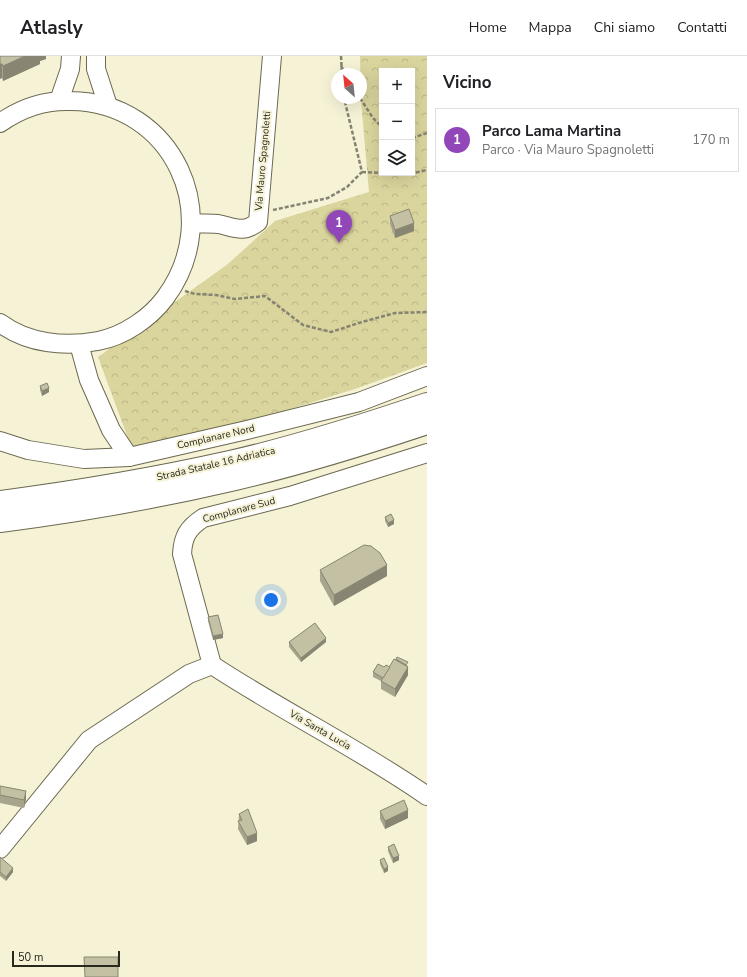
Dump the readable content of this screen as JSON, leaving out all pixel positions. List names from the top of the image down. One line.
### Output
{"streets":{"highway":["Strada Statale 16 Adriatica"],"street":["Via Mauro Spagnoletti","Complanare Nord","Complanare Sud","Via Santa Lucia"]},"crossings":[["Complanare Sud","Via Santa Lucia"]],"scale_bar":"50 m","north":"top left","page":{"header":"Atlasly","nav":["Home","Mappa","Chi siamo","Contatti"],"heading":"Vicino","map_buttons":["+","−"],"list":[{"mark":"1","name":"Parco Lama Martina","note":"Parco · Via Mauro Spagnoletti","value":"170 m"}],"pins":"1","scale":"50 m"}}
